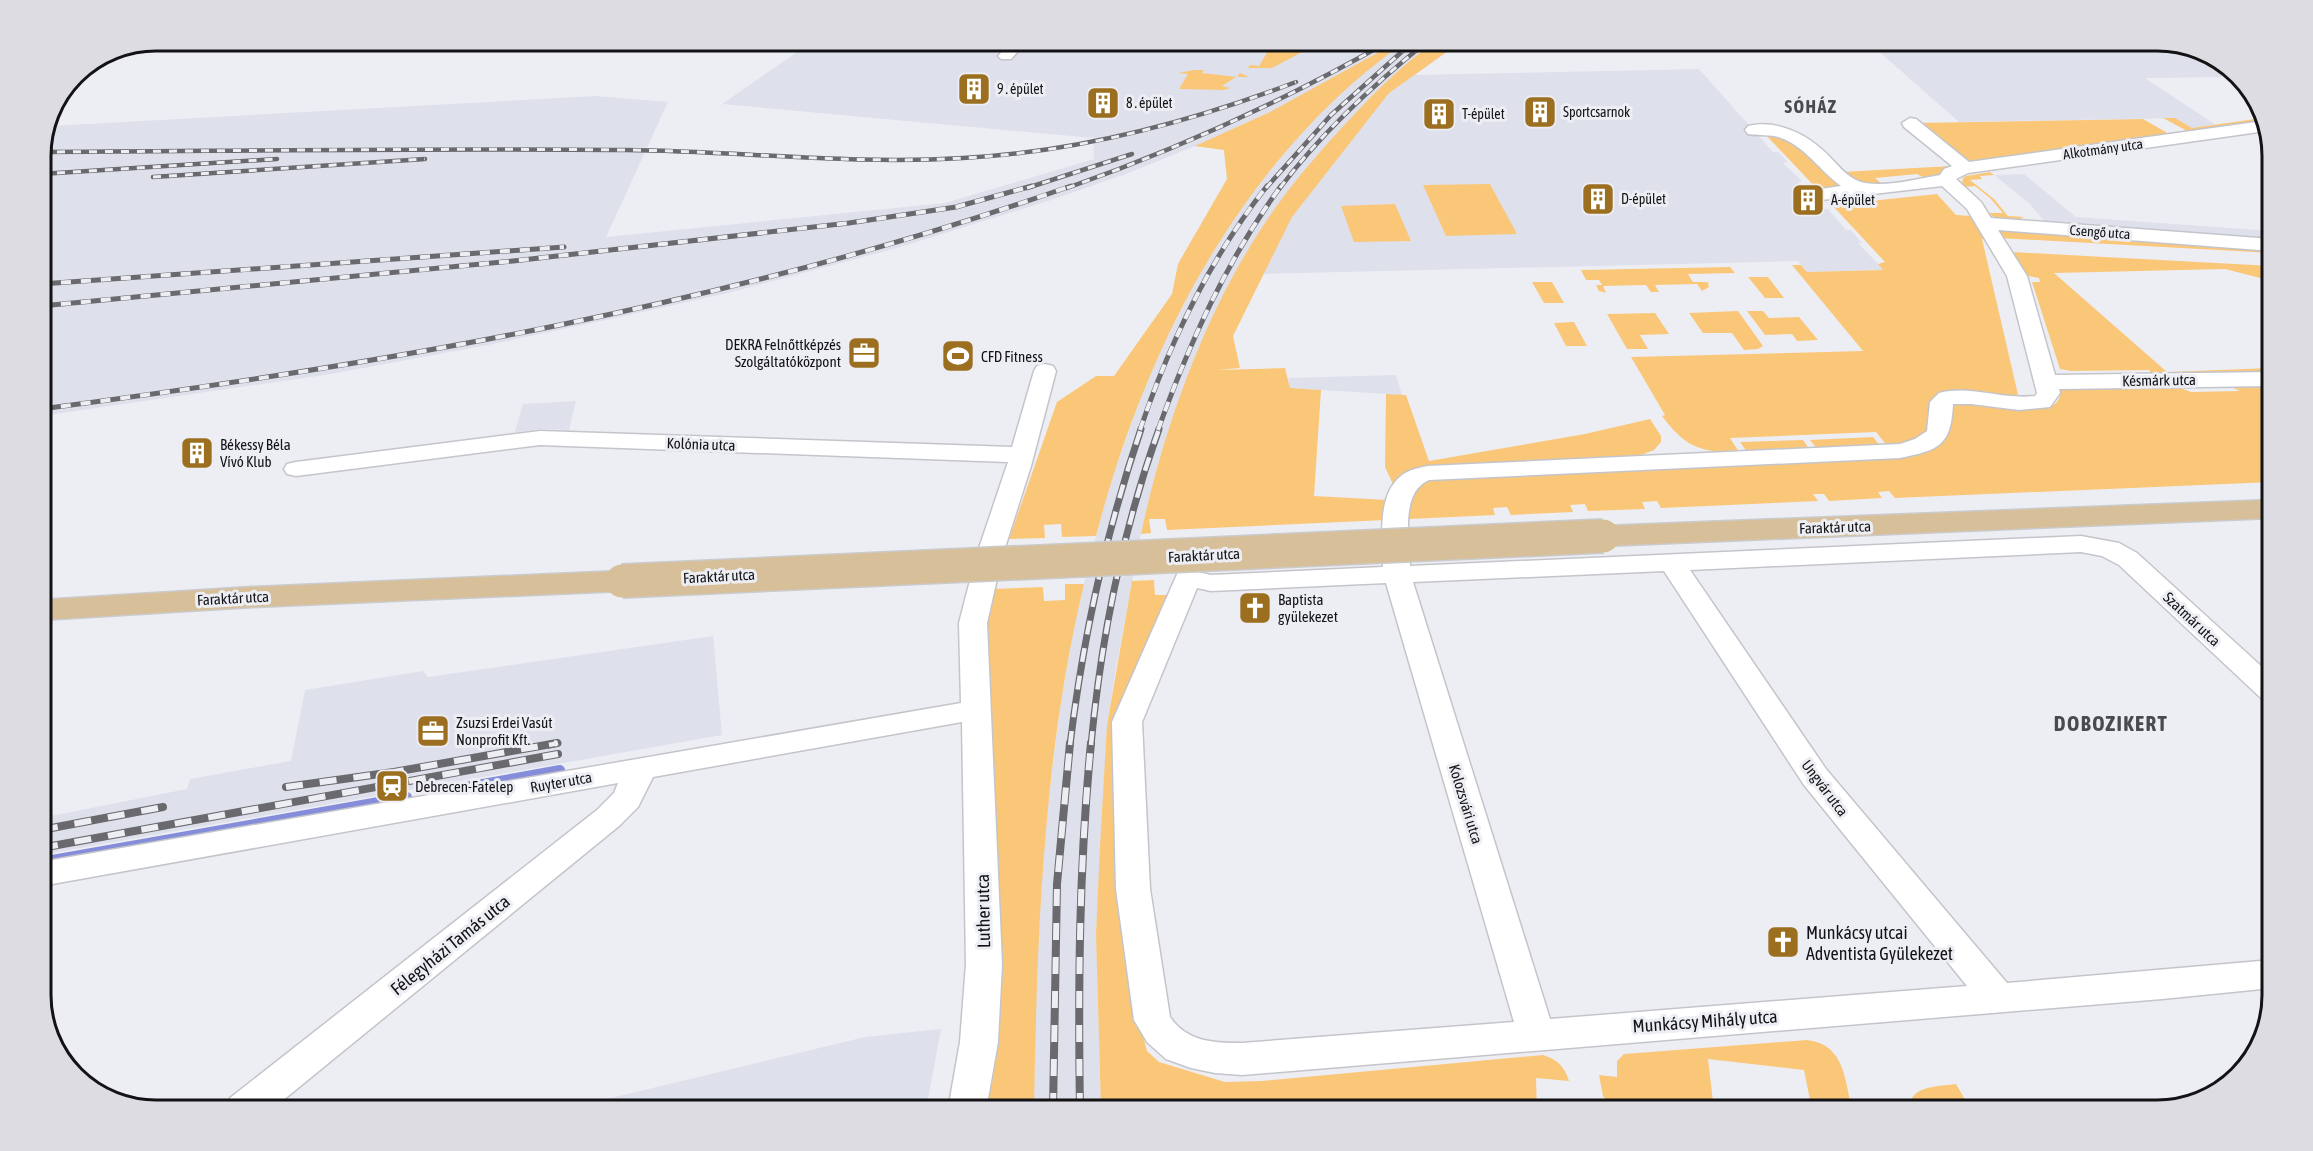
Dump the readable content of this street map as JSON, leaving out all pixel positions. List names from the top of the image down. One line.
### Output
{"streets":{"main road":["Faraktár utca"],"street":["Alkotmány utca","Csengő utca","Késmárk utca","Kolónia utca","Szatmár utca","Ruyter utca","Ungvár utca","Kolozsvári utca","Luther utca","Félegyházi Tamás utca","Munkácsy Mihály utca"]},"crossings":[["Kolónia utca","Luther utca"],["Faraktár utca","Szatmár utca"],["Faraktár utca","Ungvár utca"],["Faraktár utca","Kolozsvári utca"],["Faraktár utca","Munkácsy Mihály utca"],["Ruyter utca","Luther utca"],["Ruyter utca","Félegyházi Tamás utca"],["Ungvár utca","Munkácsy Mihály utca"],["Kolozsvári utca","Munkácsy Mihály utca"]],"districts":["SÓHÁZ","DOBOZIKERT"],"places":{"building":["9 . épület","8 . épület","Sportcsarnok","T-épület","D-épület","A-épület","Békessy Béla Vívó Klub"],"office":["DEKRA Felnőttképzés Szolgáltatóközpont","Zsuzsi Erdei Vasút Nonprofit Kft."],"sports":["CFD Fitness"],"church":["Baptista gyülekezet","Munkácsy utcai Adventista Gyülekezet"],"station":["Debrecen-Fatelep"]}}
